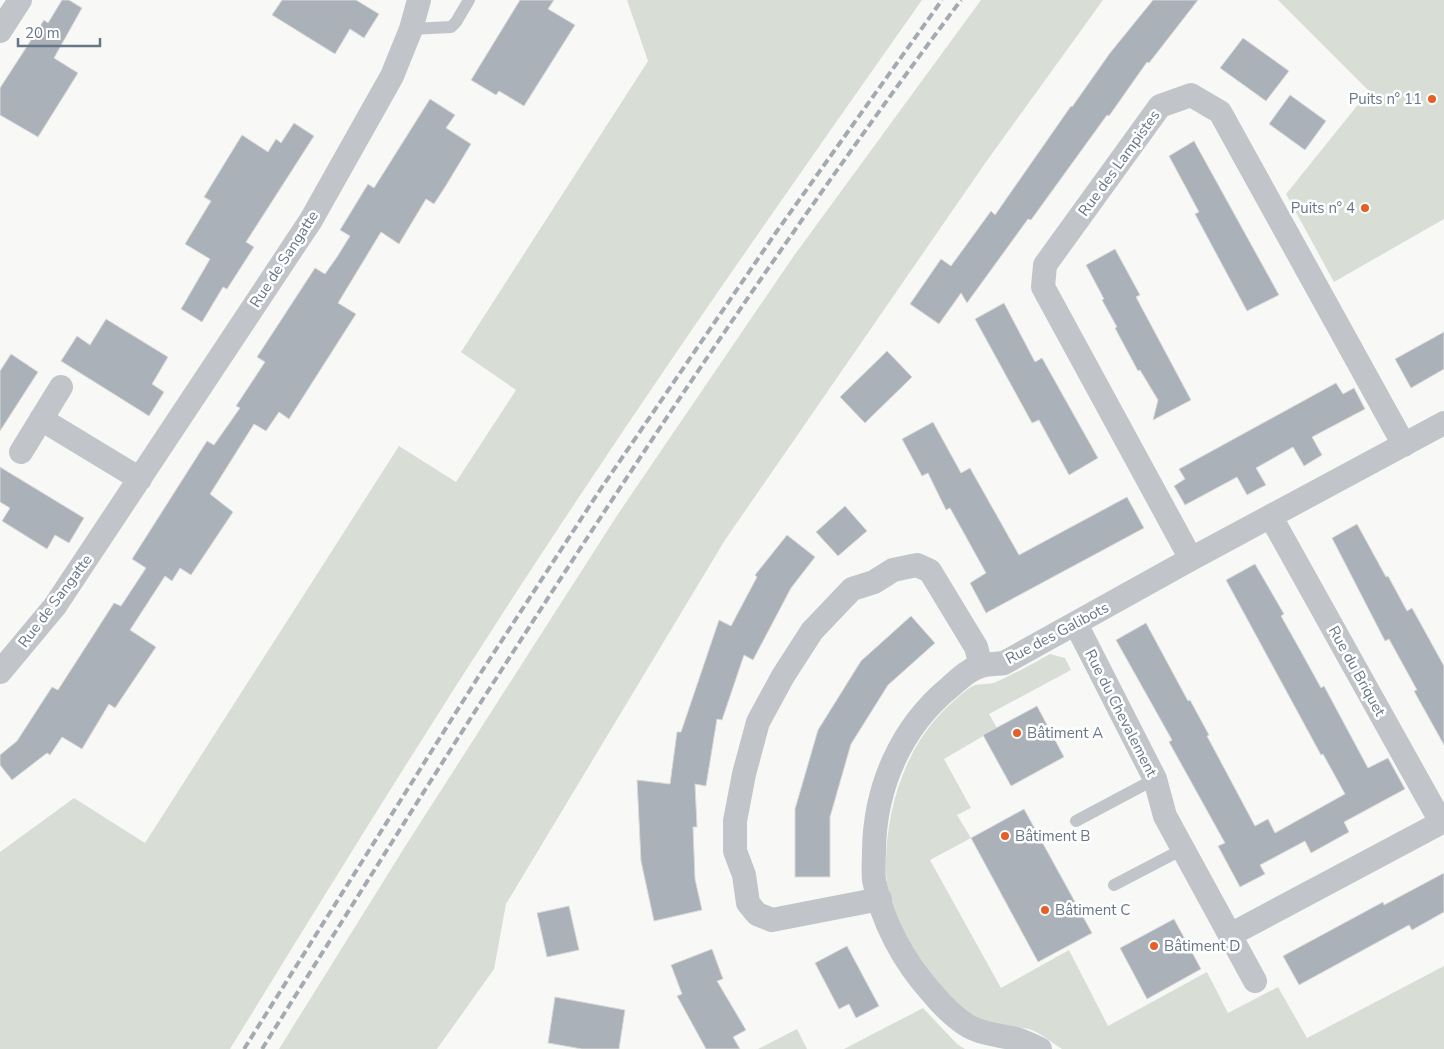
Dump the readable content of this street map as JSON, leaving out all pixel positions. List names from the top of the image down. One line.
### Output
{"streets":{"street":["Rue des Lampistes","Rue de Sangatte","Rue des Galibots","Rue du Briquet","Rue du Chevalement"]},"crossings":[["Rue des Lampistes","Rue des Galibots"],["Rue des Galibots","Rue du Briquet"],["Rue des Galibots","Rue du Chevalement"]],"places":["Puits n° 11","Puits n° 4","Bâtiment A","Bâtiment B","Bâtiment C","Bâtiment D"],"scale_bar":"20 m"}
